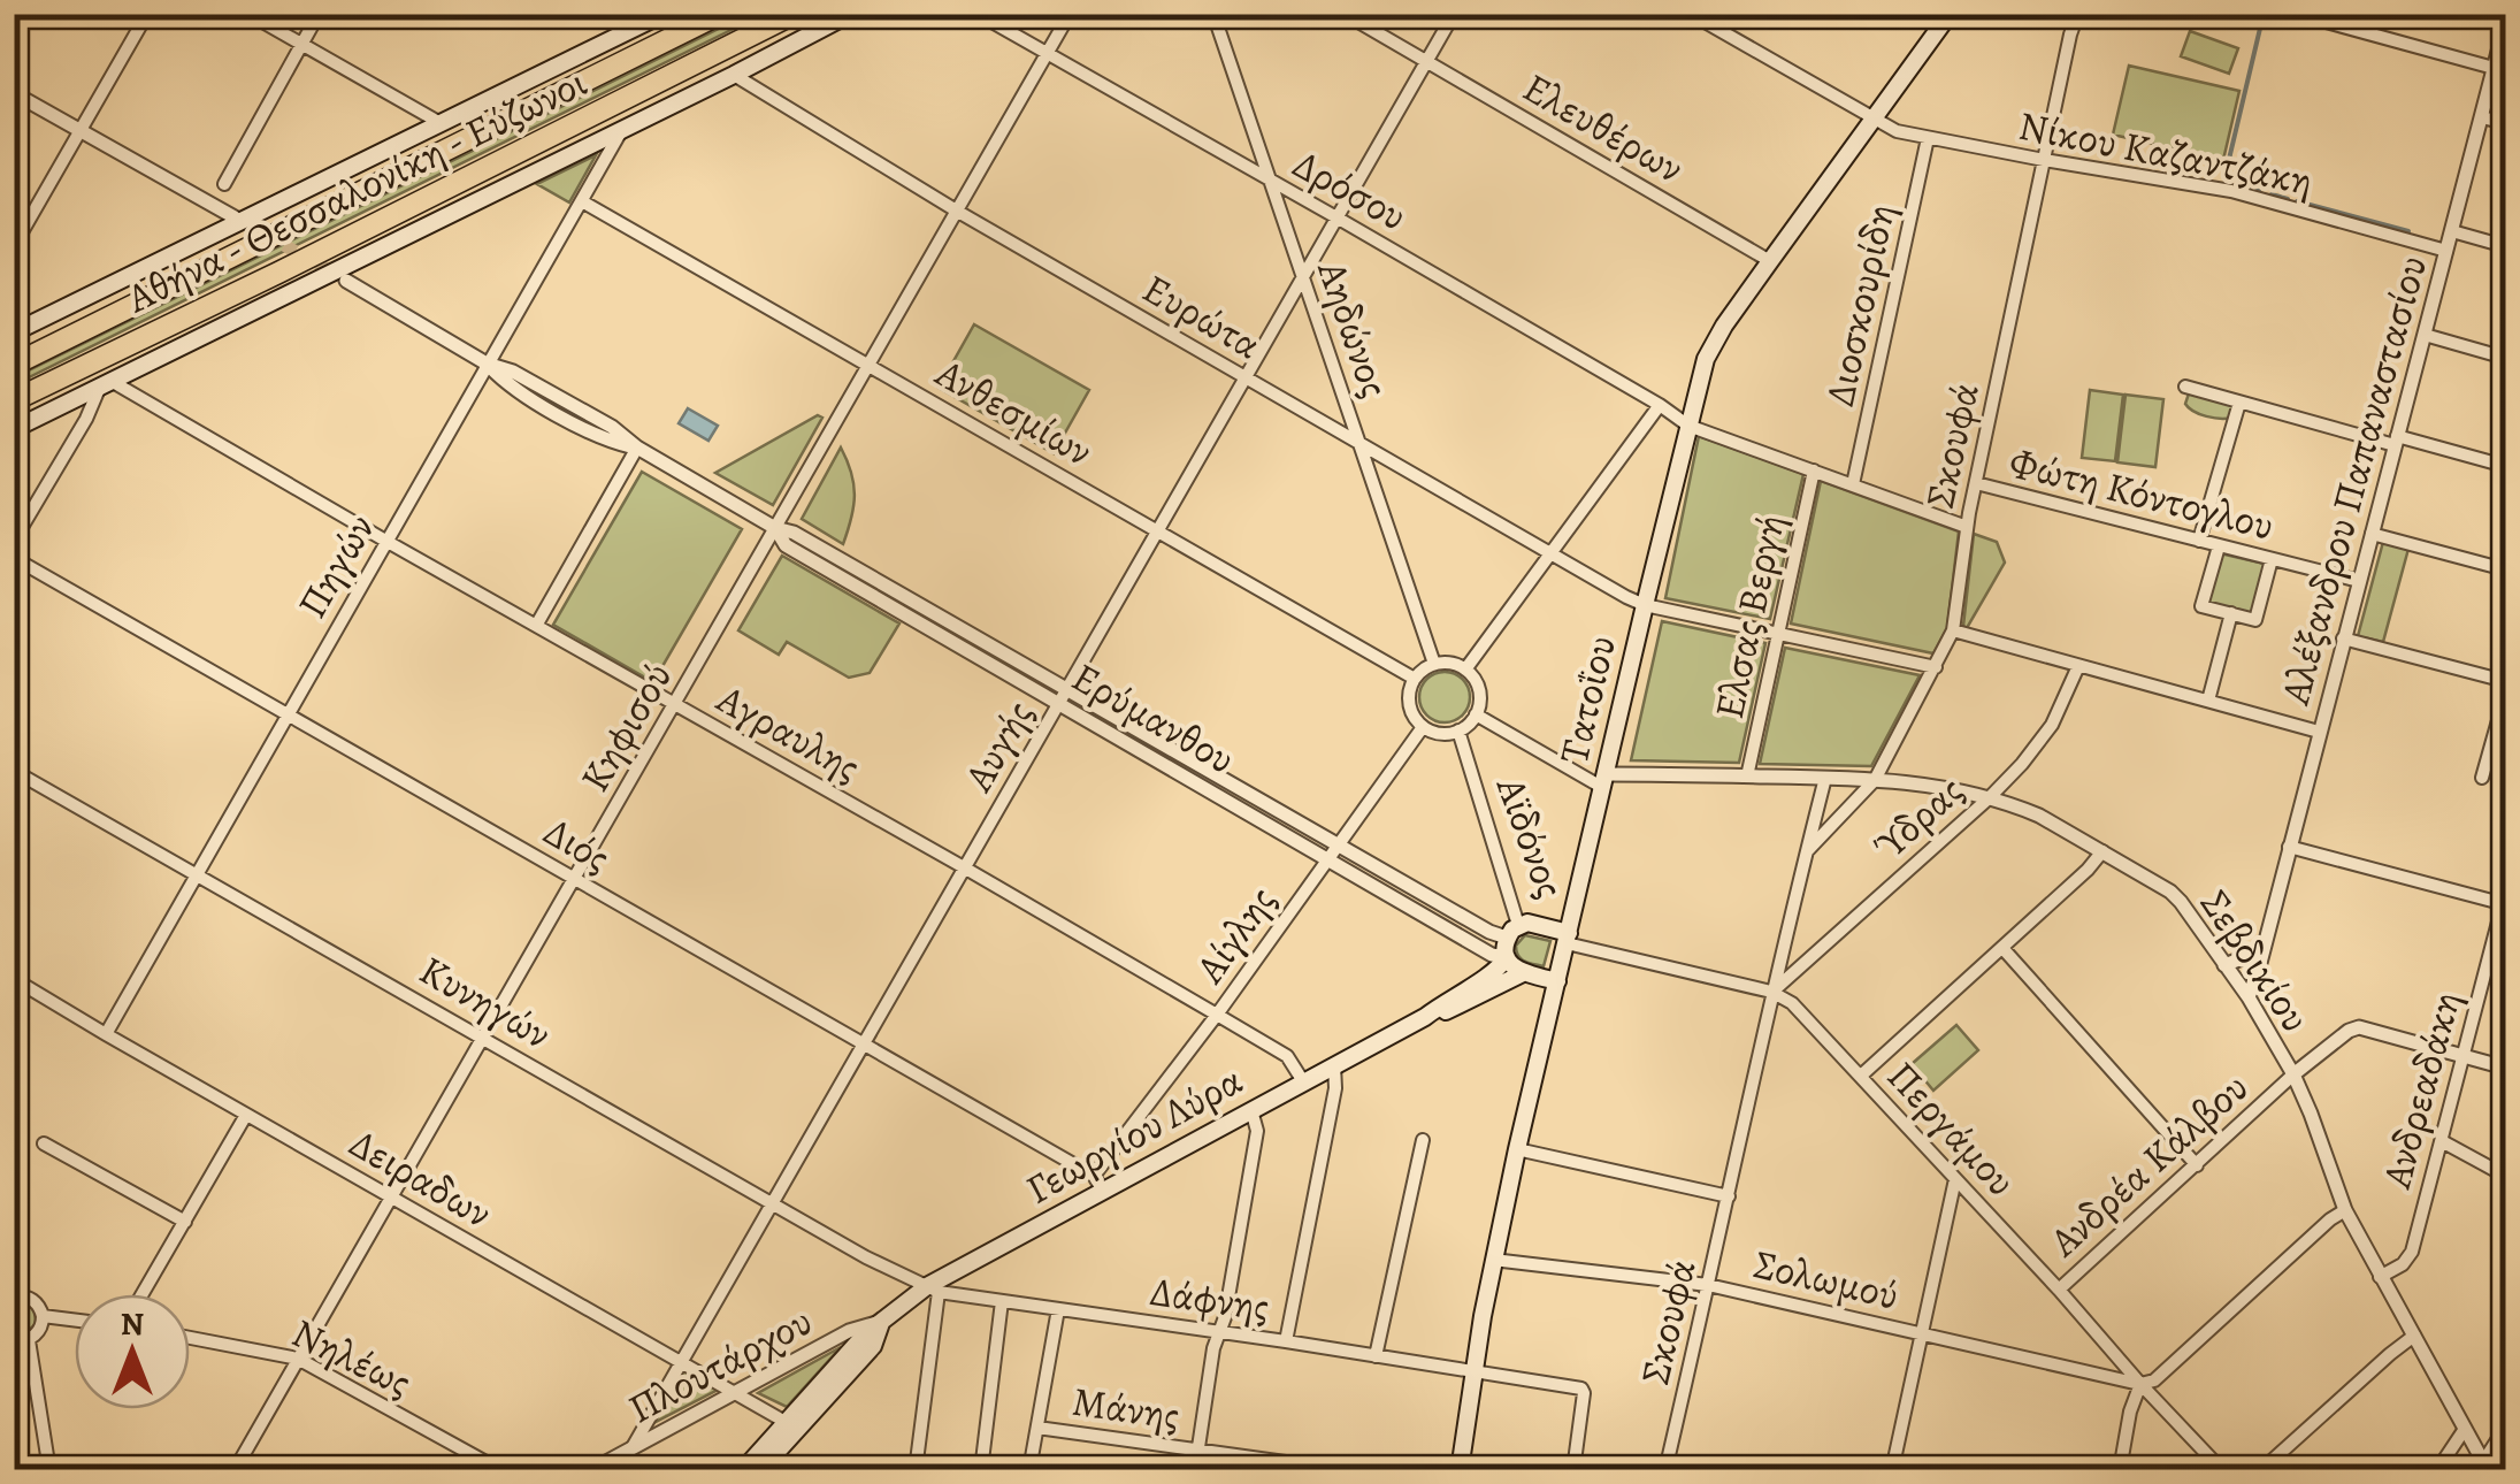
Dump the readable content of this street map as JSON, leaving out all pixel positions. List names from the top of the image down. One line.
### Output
{"streets":{"highway":["Αθήνα - Θεσσαλονίκη - Εύζωνοι"],"main road":["Τατοΐου","Ερύμανθου","Αϊδόνος","Γεωργίου Λύρα"],"street":["Ελευθέρων","Νίκου Καζαντζάκη","Δρόσου","Διοσκουρίδη","Ευρώτα","Αηδώνος","Ανθεσμίων","Σκουφά","Αλέξανδρου Παπαναστασίου","Φώτη Κόντογλου","Πηγών","Ελσας Βεργή","Κηφισού","Αγραυλης","Αυγής","Ύδρας","Διός","Αίγλης","Σεβδικίου","Κυνηγών","Ανδρεαδάκη","Περγάμου","Ανδρέα Κάλβου","Δειραδων","Σολωμού","Δάφνης","Νηλέως","Πλουτάρχου","Μάνης"]},"crossings":[["Ελευθέρων","Τατοΐου"],["Ελευθέρων","Αυγής"],["Νίκου Καζαντζάκη","Διοσκουρίδη"],["Νίκου Καζαντζάκη","Σκουφά"],["Νίκου Καζαντζάκη","Αλέξανδρου Παπαναστασίου"],["Νίκου Καζαντζάκη","Τατοΐου"],["Δρόσου","Διοσκουρίδη"],["Δρόσου","Αηδώνος"],["Δρόσου","Σκουφά"],["Δρόσου","Ελσας Βεργή"],["Δρόσου","Τατοΐου"],["Δρόσου","Κηφισού"],["Δρόσου","Αυγής"],["Ευρώτα","Αηδώνος"],["Ευρώτα","Σκουφά"],["Ευρώτα","Ελσας Βεργή"],["Ευρώτα","Τατοΐου"],["Ευρώτα","Κηφισού"],["Ευρώτα","Αυγής"],["Αηδώνος","Ανθεσμίων"],["Αηδώνος","Αυγής"],["Αηδώνος","Αϊδόνος"],["Αηδώνος","Αίγλης"],["Ανθεσμίων","Πηγών"],["Ανθεσμίων","Κηφισού"],["Ανθεσμίων","Αυγής"],["Ανθεσμίων","Αϊδόνος"],["Ανθεσμίων","Αίγλης"],["Σκουφά","Φώτη Κόντογλου"],["Σκουφά","Ύδρας"],["Σκουφά","Σεβδικίου"],["Σκουφά","Περγάμου"],["Σκουφά","Σολωμού"],["Αλέξανδρου Παπαναστασίου","Φώτη Κόντογλου"],["Αλέξανδρου Παπαναστασίου","Σεβδικίου"],["Πηγών","Ερύμανθου"],["Πηγών","Αγραυλης"],["Πηγών","Διός"],["Πηγών","Κυνηγών"],["Πηγών","Δειραδων"],["Ελσας Βεργή","Σεβδικίου"],["Τατοΐου","Ερύμανθου"],["Τατοΐου","Αϊδόνος"],["Τατοΐου","Σεβδικίου"],["Τατοΐου","Περγάμου"],["Τατοΐου","Γεωργίου Λύρα"],["Τατοΐου","Σολωμού"],["Τατοΐου","Δάφνης"],["Ερύμανθου","Κηφισού"],["Ερύμανθου","Αυγής"],["Ερύμανθου","Αϊδόνος"],["Ερύμανθου","Αίγλης"],["Ερύμανθου","Περγάμου"],["Ερύμανθου","Γεωργίου Λύρα"],["Κηφισού","Αγραυλης"],["Κηφισού","Διός"],["Κηφισού","Κυνηγών"],["Κηφισού","Δειραδων"],["Κηφισού","Νηλέως"],["Αγραυλης","Αυγής"],["Αγραυλης","Αίγλης"],["Αγραυλης","Γεωργίου Λύρα"],["Αυγής","Διός"],["Αυγής","Κυνηγών"],["Αυγής","Δειραδων"],["Αυγής","Πλουτάρχου"],["Ύδρας","Σεβδικίου"],["Ύδρας","Περγάμου"],["Αϊδόνος","Αίγλης"],["Αϊδόνος","Περγάμου"],["Αϊδόνος","Γεωργίου Λύρα"],["Διός","Αίγλης"],["Διός","Γεωργίου Λύρα"],["Αίγλης","Γεωργίου Λύρα"],["Σεβδικίου","Ανδρεαδάκη"],["Σεβδικίου","Ανδρέα Κάλβου"],["Κυνηγών","Γεωργίου Λύρα"],["Κυνηγών","Δάφνης"],["Ανδρεαδάκη","Ανδρέα Κάλβου"],["Περγάμου","Γεωργίου Λύρα"],["Περγάμου","Ανδρέα Κάλβου"],["Περγάμου","Σολωμού"],["Γεωργίου Λύρα","Δειραδων"],["Γεωργίου Λύρα","Δάφνης"],["Γεωργίου Λύρα","Πλουτάρχου"],["Δειραδων","Πλουτάρχου"]],"north":"top"}
